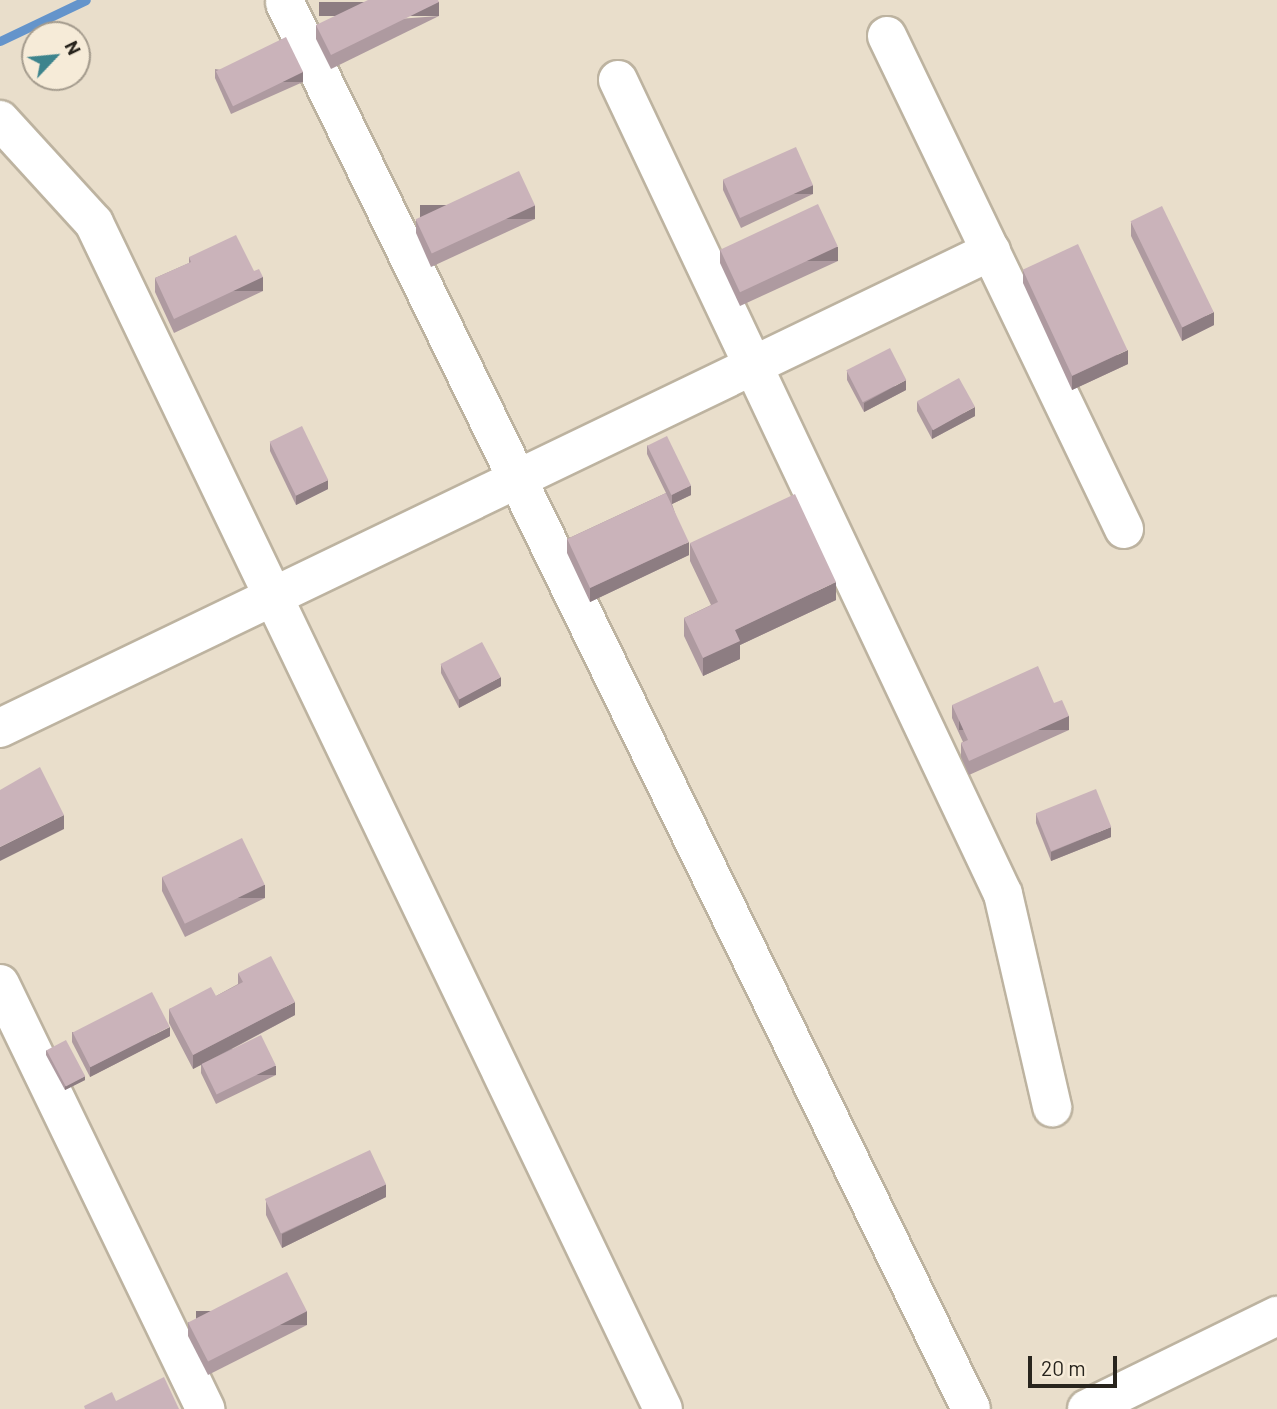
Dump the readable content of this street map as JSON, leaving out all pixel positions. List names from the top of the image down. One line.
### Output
{"scale_bar":"20 m","north":"top right"}
